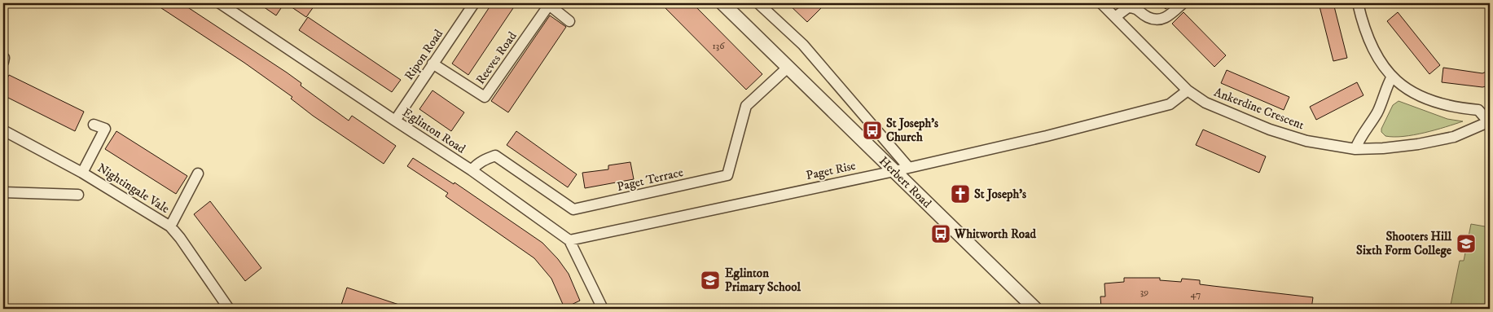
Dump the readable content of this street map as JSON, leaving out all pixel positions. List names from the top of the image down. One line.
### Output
{"streets":{"street":["Ripon Road","Reeves Road","Ankerdine Crescent","Eglinton Road","Paget Rise","Paget Terrace","Herbert Road","Nightingale Vale"]},"crossings":[["Ripon Road","Reeves Road"],["Ripon Road","Eglinton Road"],["Ankerdine Crescent","Paget Rise"],["Eglinton Road","Paget Rise"],["Eglinton Road","Paget Terrace"],["Paget Rise","Herbert Road"],["Paget Terrace","Herbert Road"]],"places":{"bus stop":["St Joseph's Church","Whitworth Road"],"church":["St Joseph's"],"school or university":["Shooters Hill Sixth Form College","Eglinton Primary School"]},"house_numbers":["136","39","47"]}
